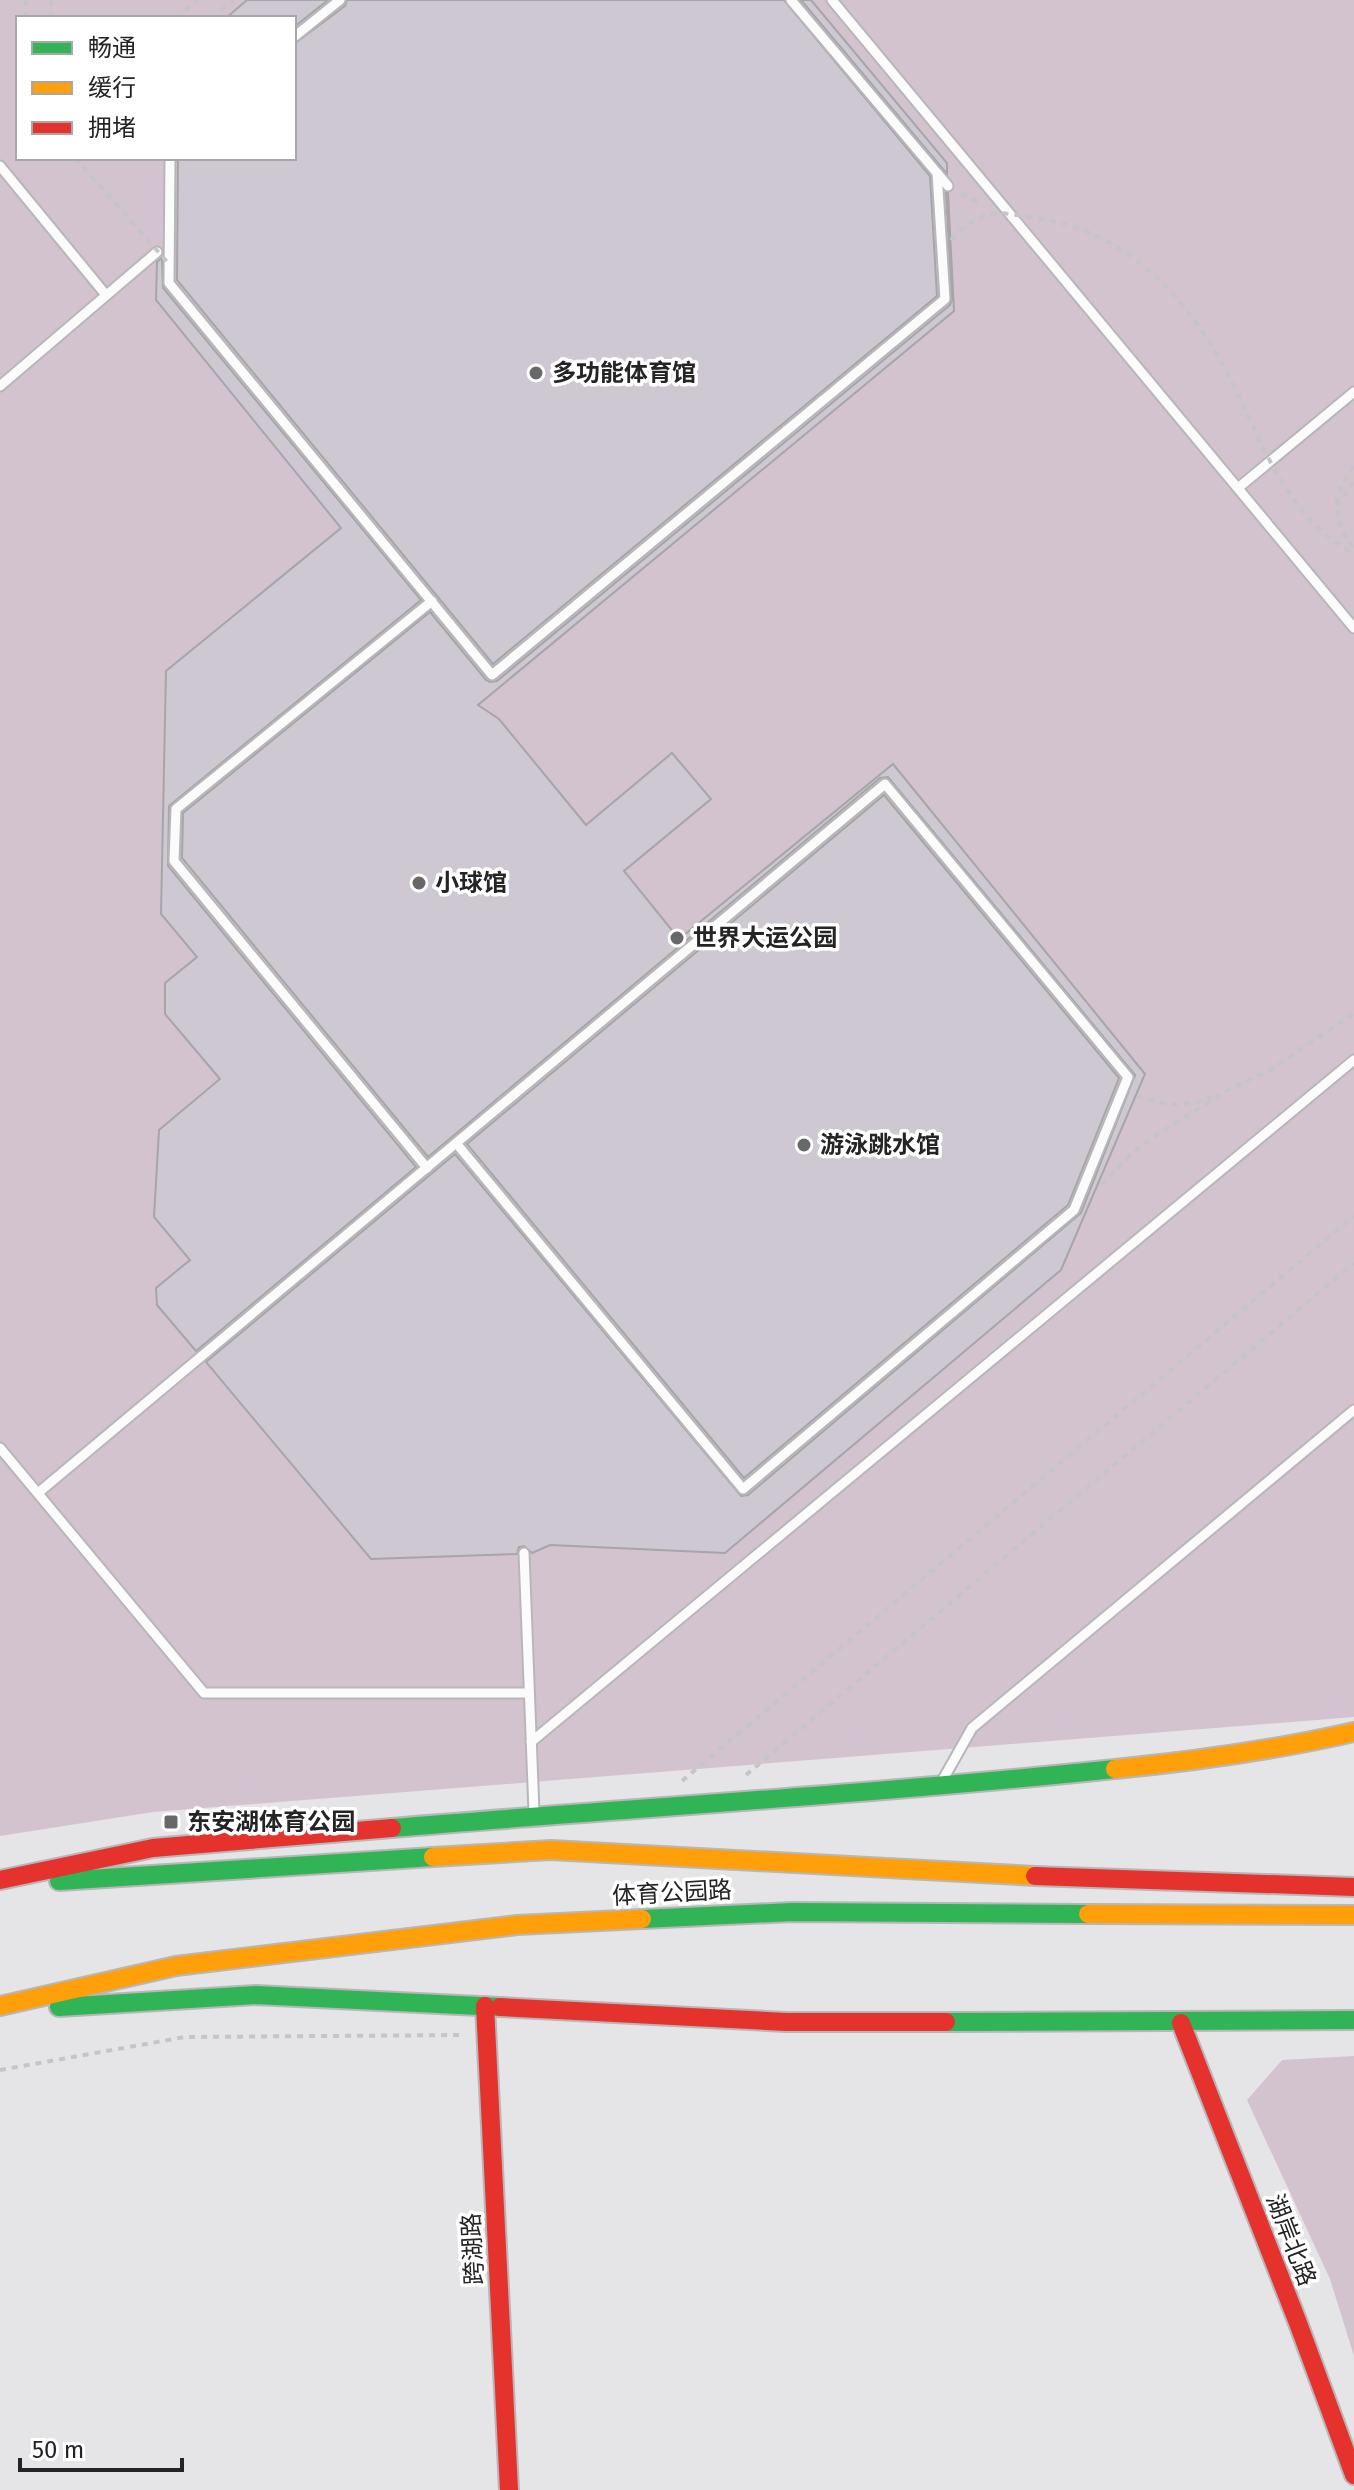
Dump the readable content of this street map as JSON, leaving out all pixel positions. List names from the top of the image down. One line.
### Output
{"streets":{"street":["体育公园路","湖岸北路","跨湖路"]},"places":{"other":["多功能体育馆","小球馆","世界大运公园","游泳跳水馆"],"transit":["东安湖体育公园"]},"legend":["畅通","缓行","拥堵"],"scale_bar":"50 m"}
